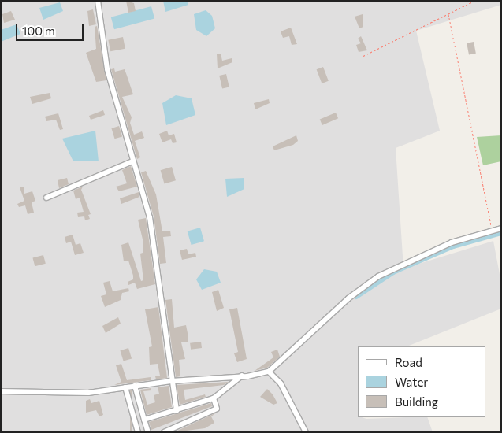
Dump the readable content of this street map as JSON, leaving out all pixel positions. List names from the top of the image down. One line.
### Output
{"legend":["Road","Water","Building"],"scale_bar":"100 m"}
